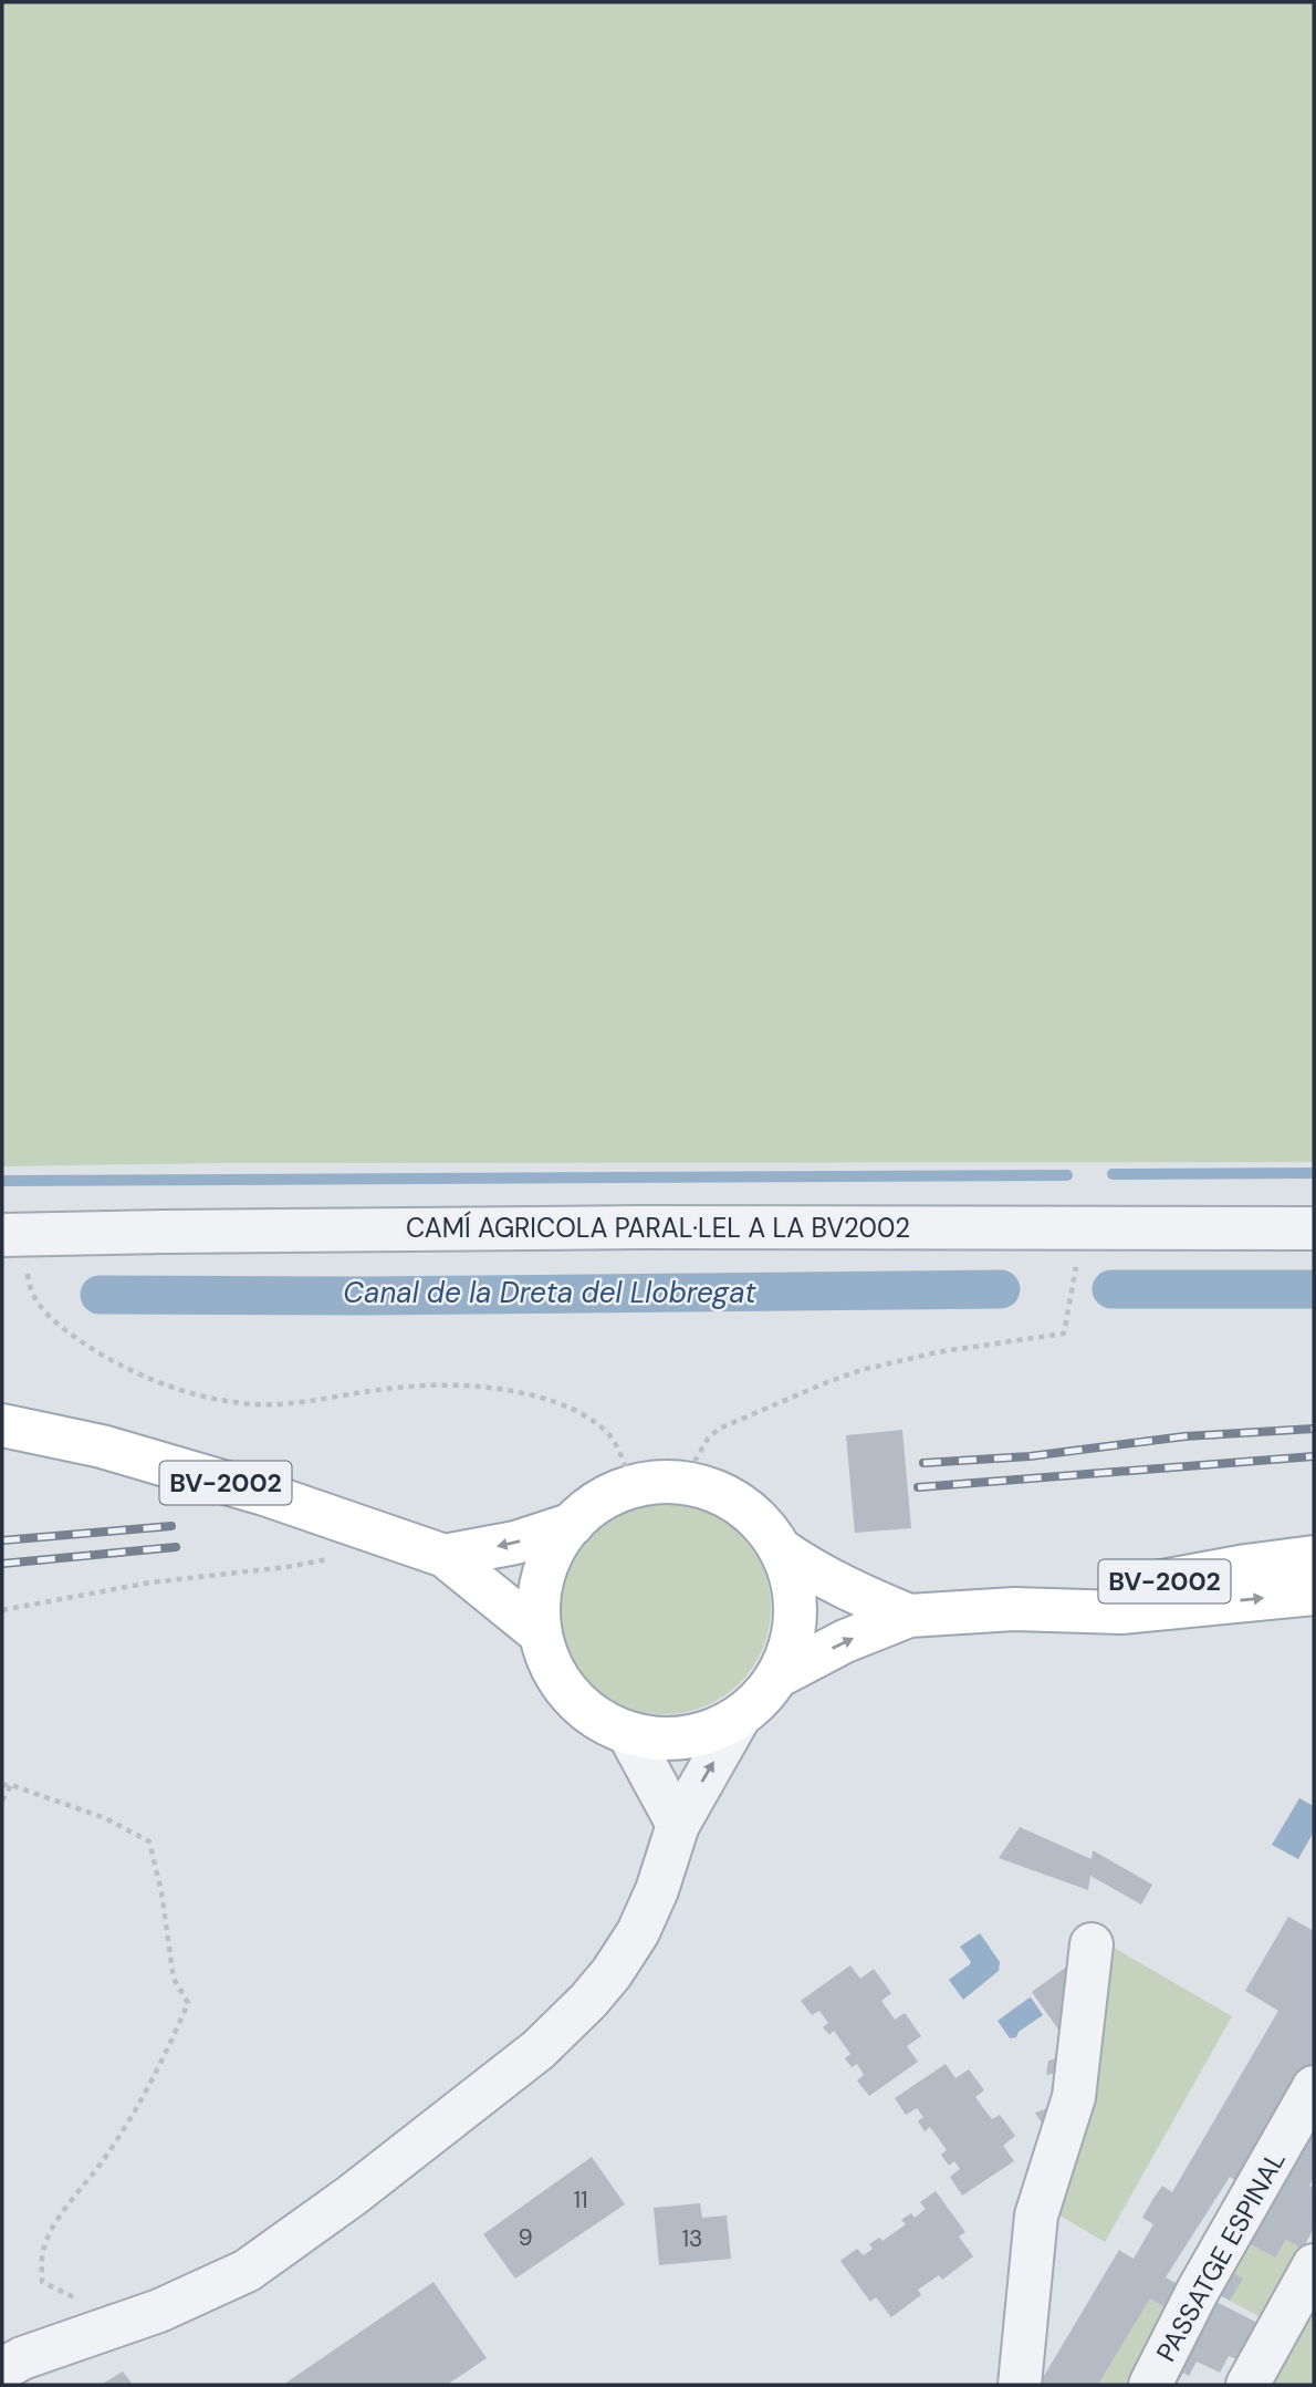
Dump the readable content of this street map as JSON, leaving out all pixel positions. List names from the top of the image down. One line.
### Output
{"streets":{"main road":["BV-2002"],"street":["CAMÍ AGRICOLA PARAL·LEL A LA BV2002","PASSATGE ESPINAL"]},"water":["Canal de la Dreta del Llobregat"],"house_numbers":["11","9","13"]}
